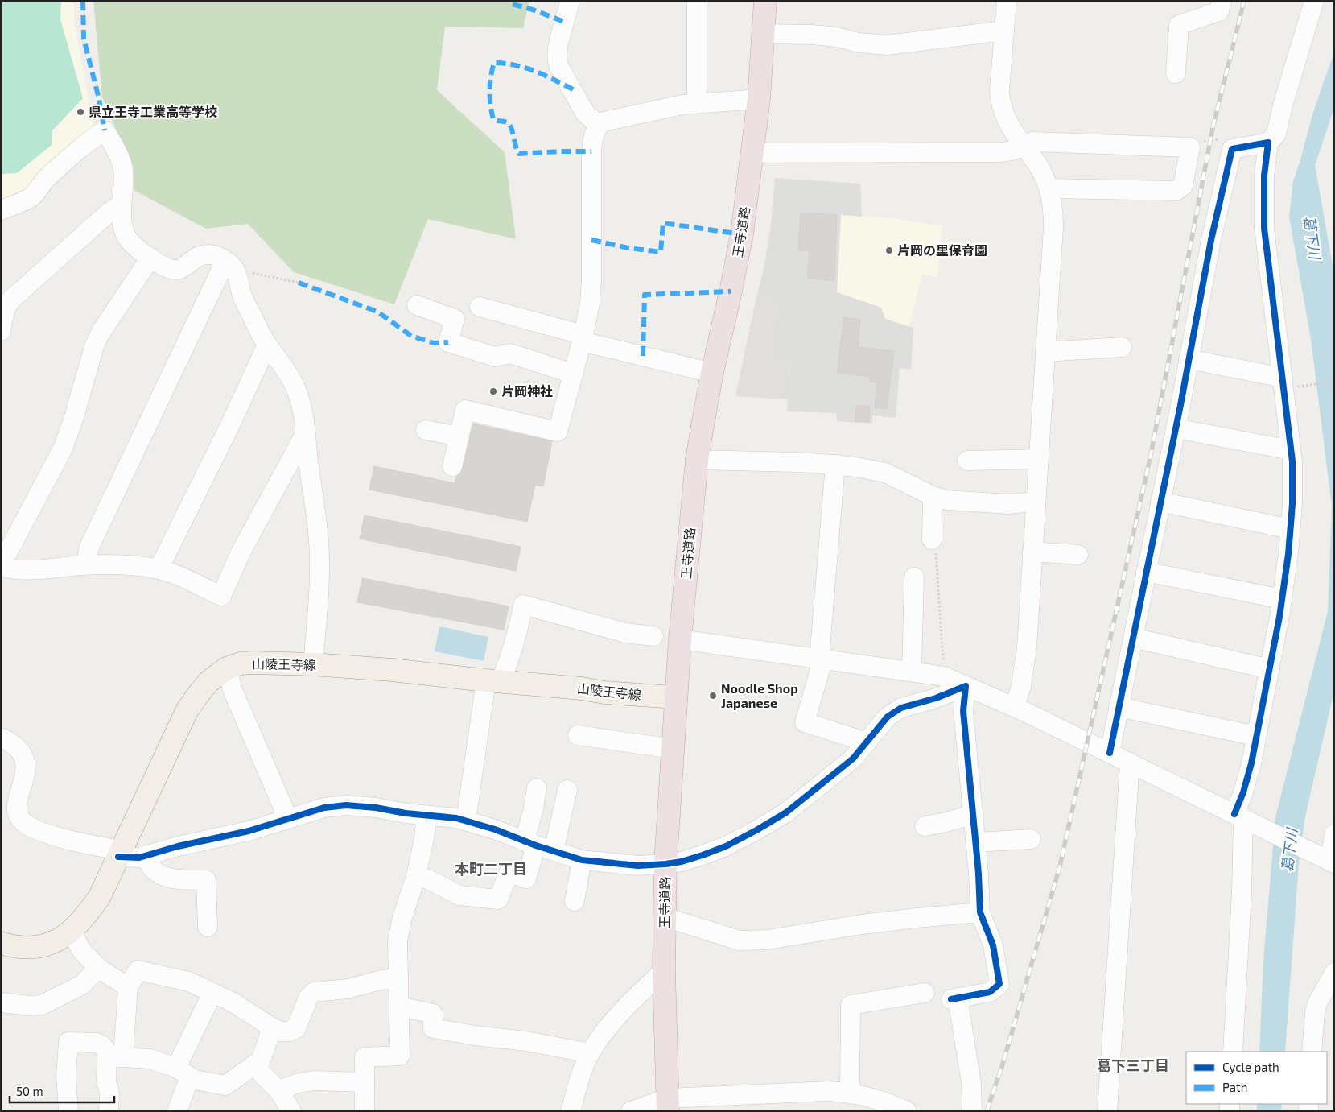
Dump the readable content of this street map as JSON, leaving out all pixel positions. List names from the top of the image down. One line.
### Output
{"streets":{"highway":["王寺道路"],"main road":["山陵王寺線"]},"crossings":[["王寺道路","山陵王寺線"]],"districts":["本町二丁目","葛下三丁目"],"water":["葛下川"],"places":["県立王寺工業高等学校","片岡の里保育園","片岡神社","Noodle Shop Japanese"],"legend":["Cycle path","Path"],"scale_bar":"50 m"}
